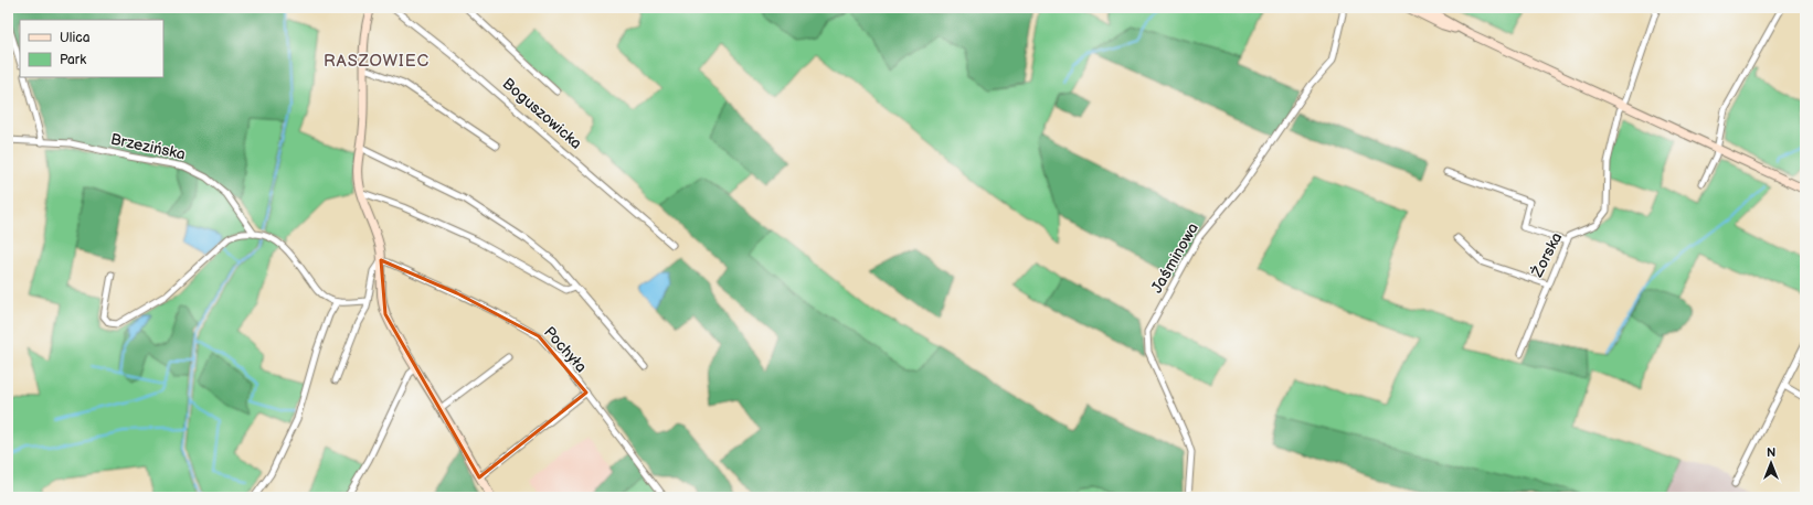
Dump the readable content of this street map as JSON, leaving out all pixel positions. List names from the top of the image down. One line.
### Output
{"streets":{"street":["Boguszowicka","Brzezińska","Żorska","Jaśminowa","Pochyła"]},"districts":["RASZOWIEC"],"legend":["Ulica","Park"],"north":"top"}
